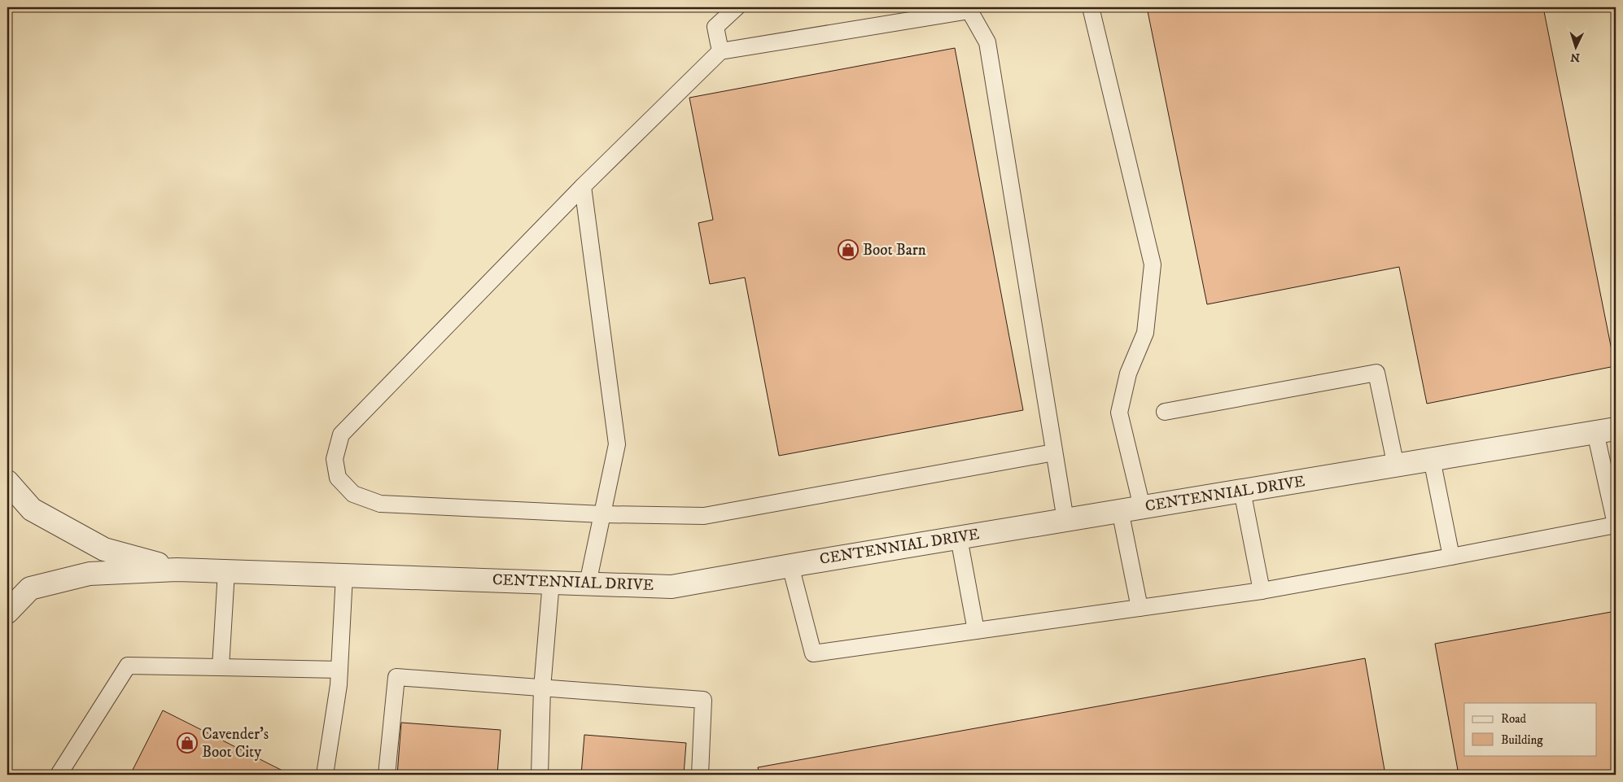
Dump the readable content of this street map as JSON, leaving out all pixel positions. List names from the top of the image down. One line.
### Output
{"streets":{"street":["CENTENNIAL DRIVE"]},"places":{"shop":["Boot Barn","Cavender's Boot City"]},"legend":["Road","Building"],"north":"bottom"}
